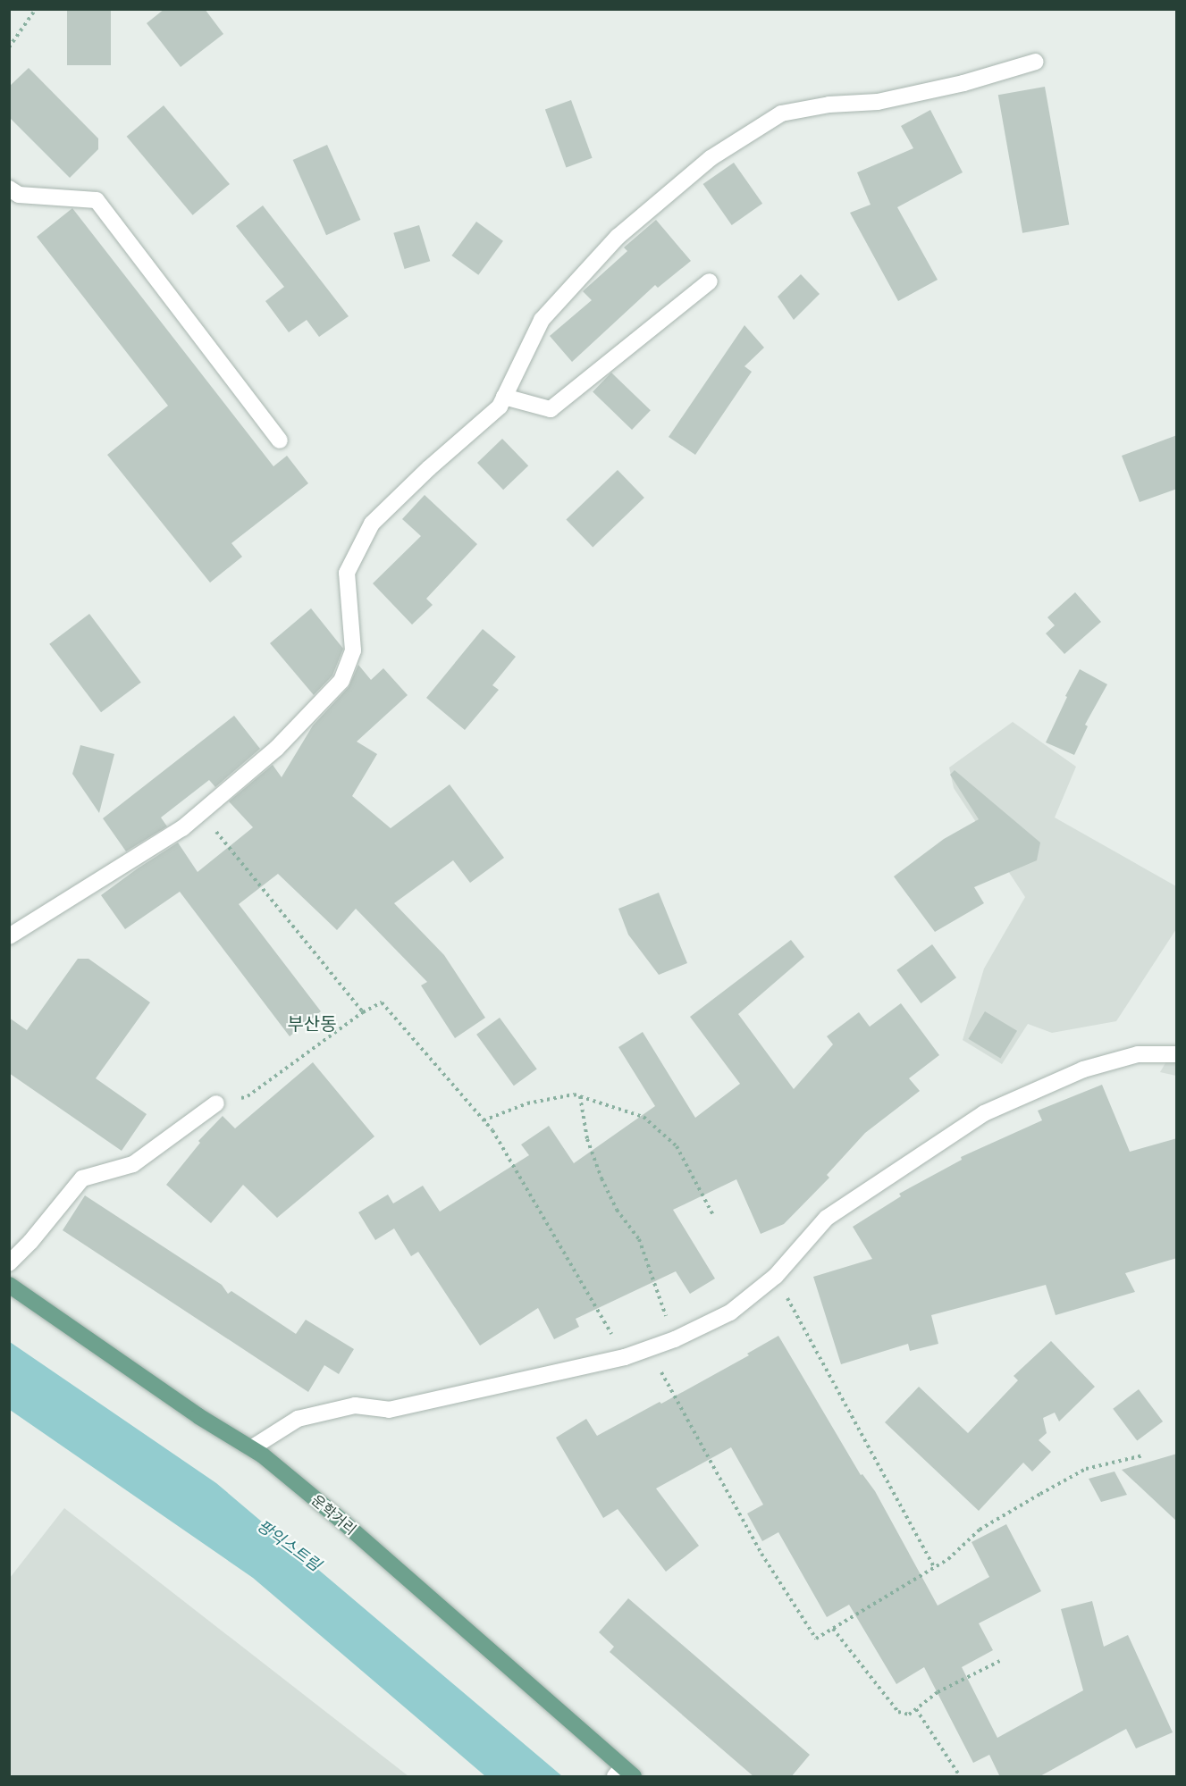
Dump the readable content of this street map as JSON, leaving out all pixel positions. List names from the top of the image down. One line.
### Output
{"streets":{"main road":["운학거리"]},"districts":["부산동"],"water":["팡익스트림"]}
